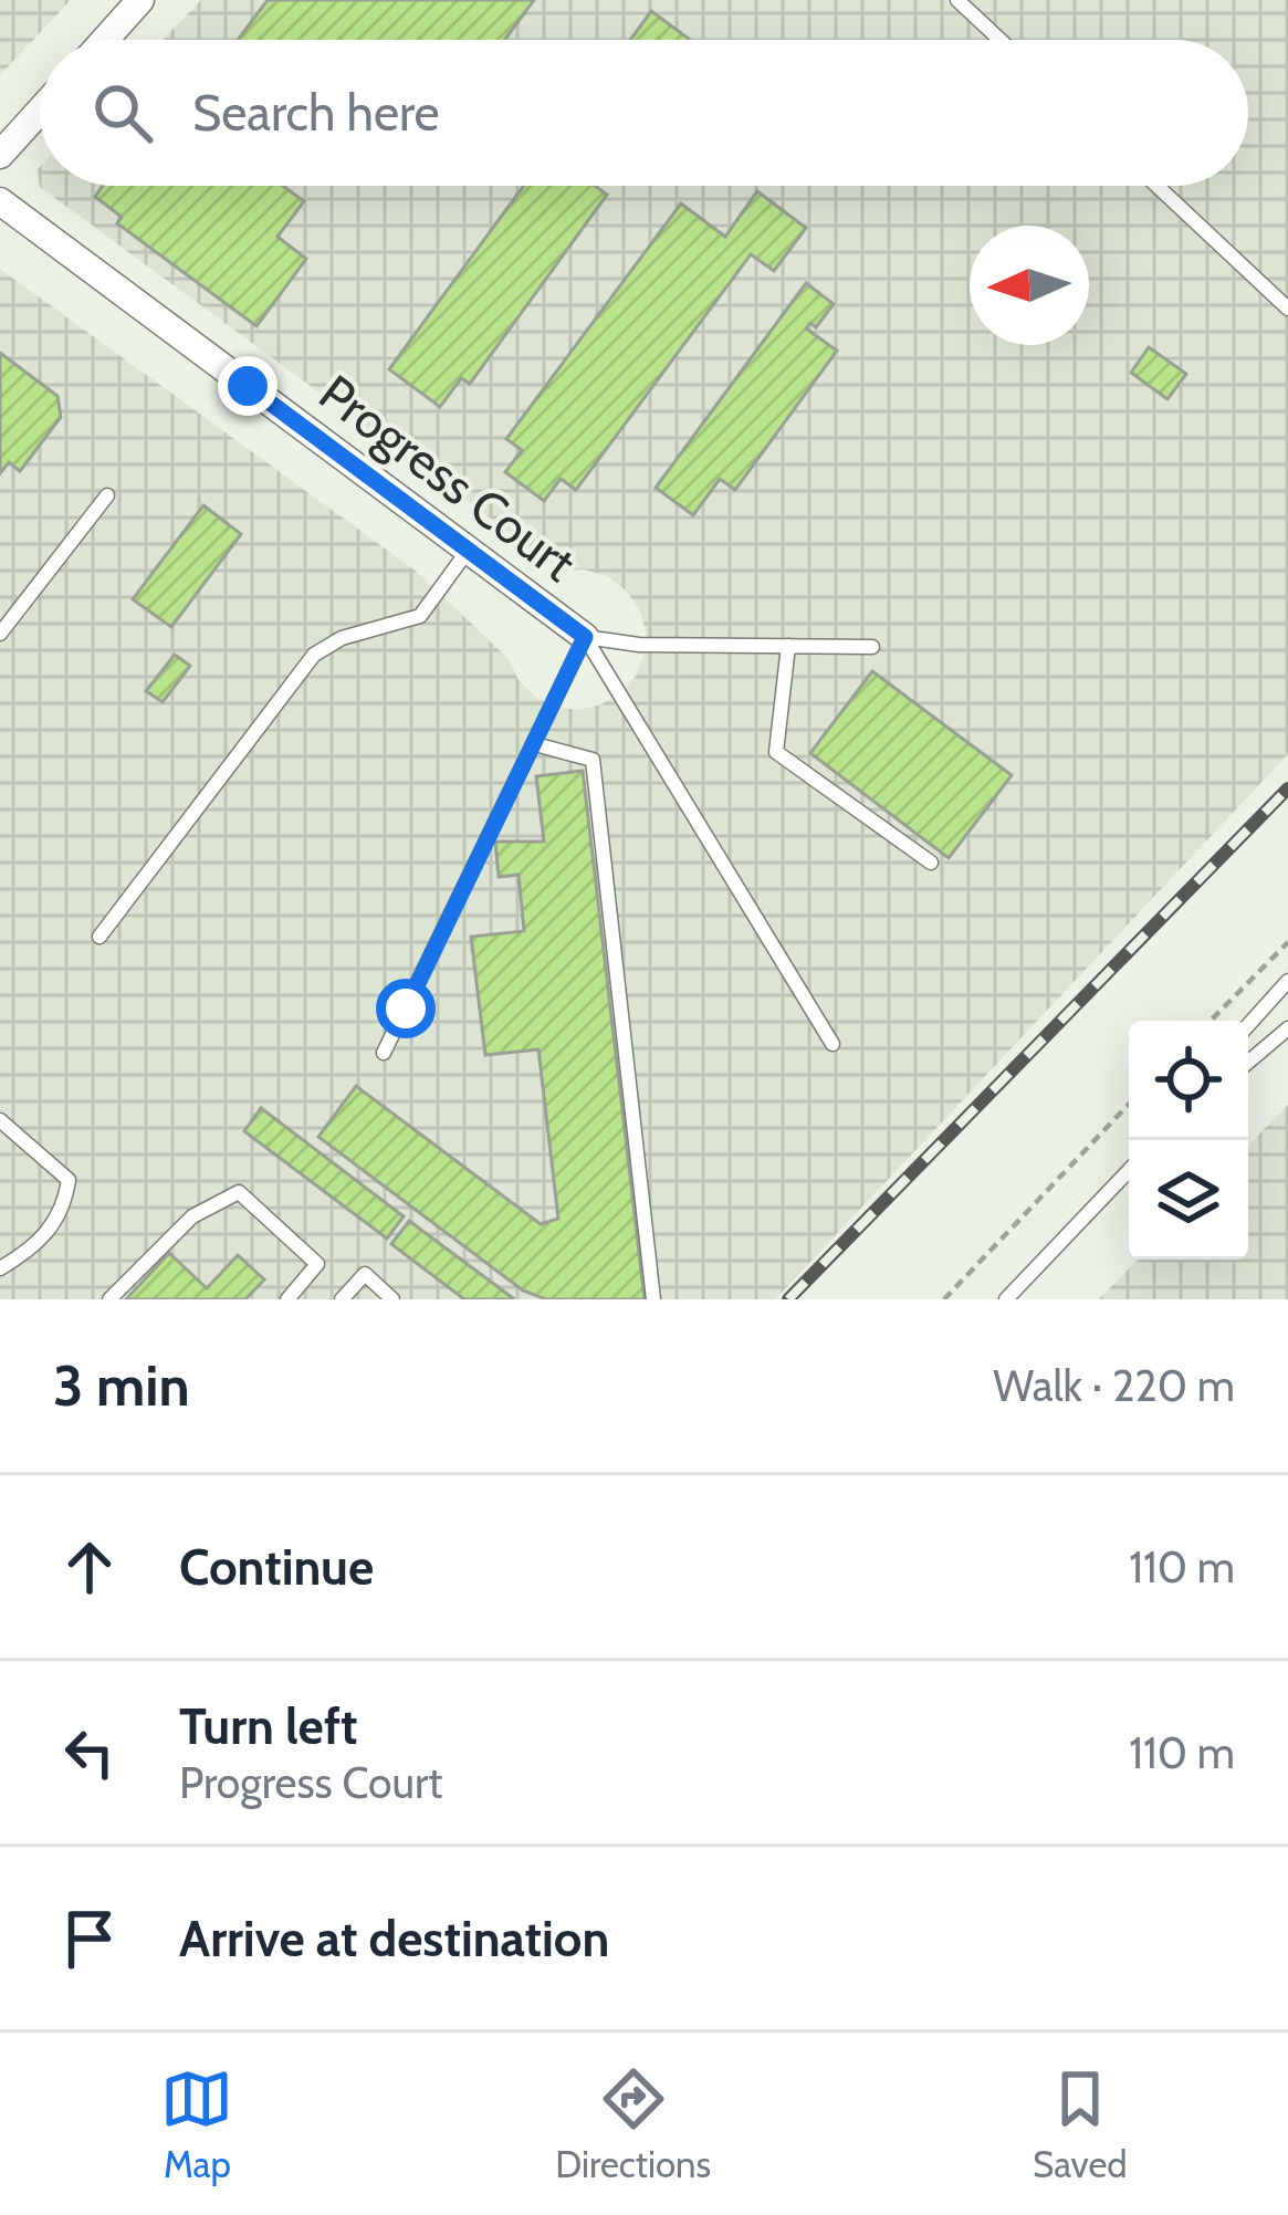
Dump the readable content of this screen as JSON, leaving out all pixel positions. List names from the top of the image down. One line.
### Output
{"streets":{"street":["Progress Court"]},"north":"left","page":{"search":"Search here","heading":["3 min","Walk · 220 m"],"list":[["Continue","110 m"],["Turn left","Progress Court","110 m"],"Arrive at destination"],"nav":["Map","Directions","Saved"]}}
